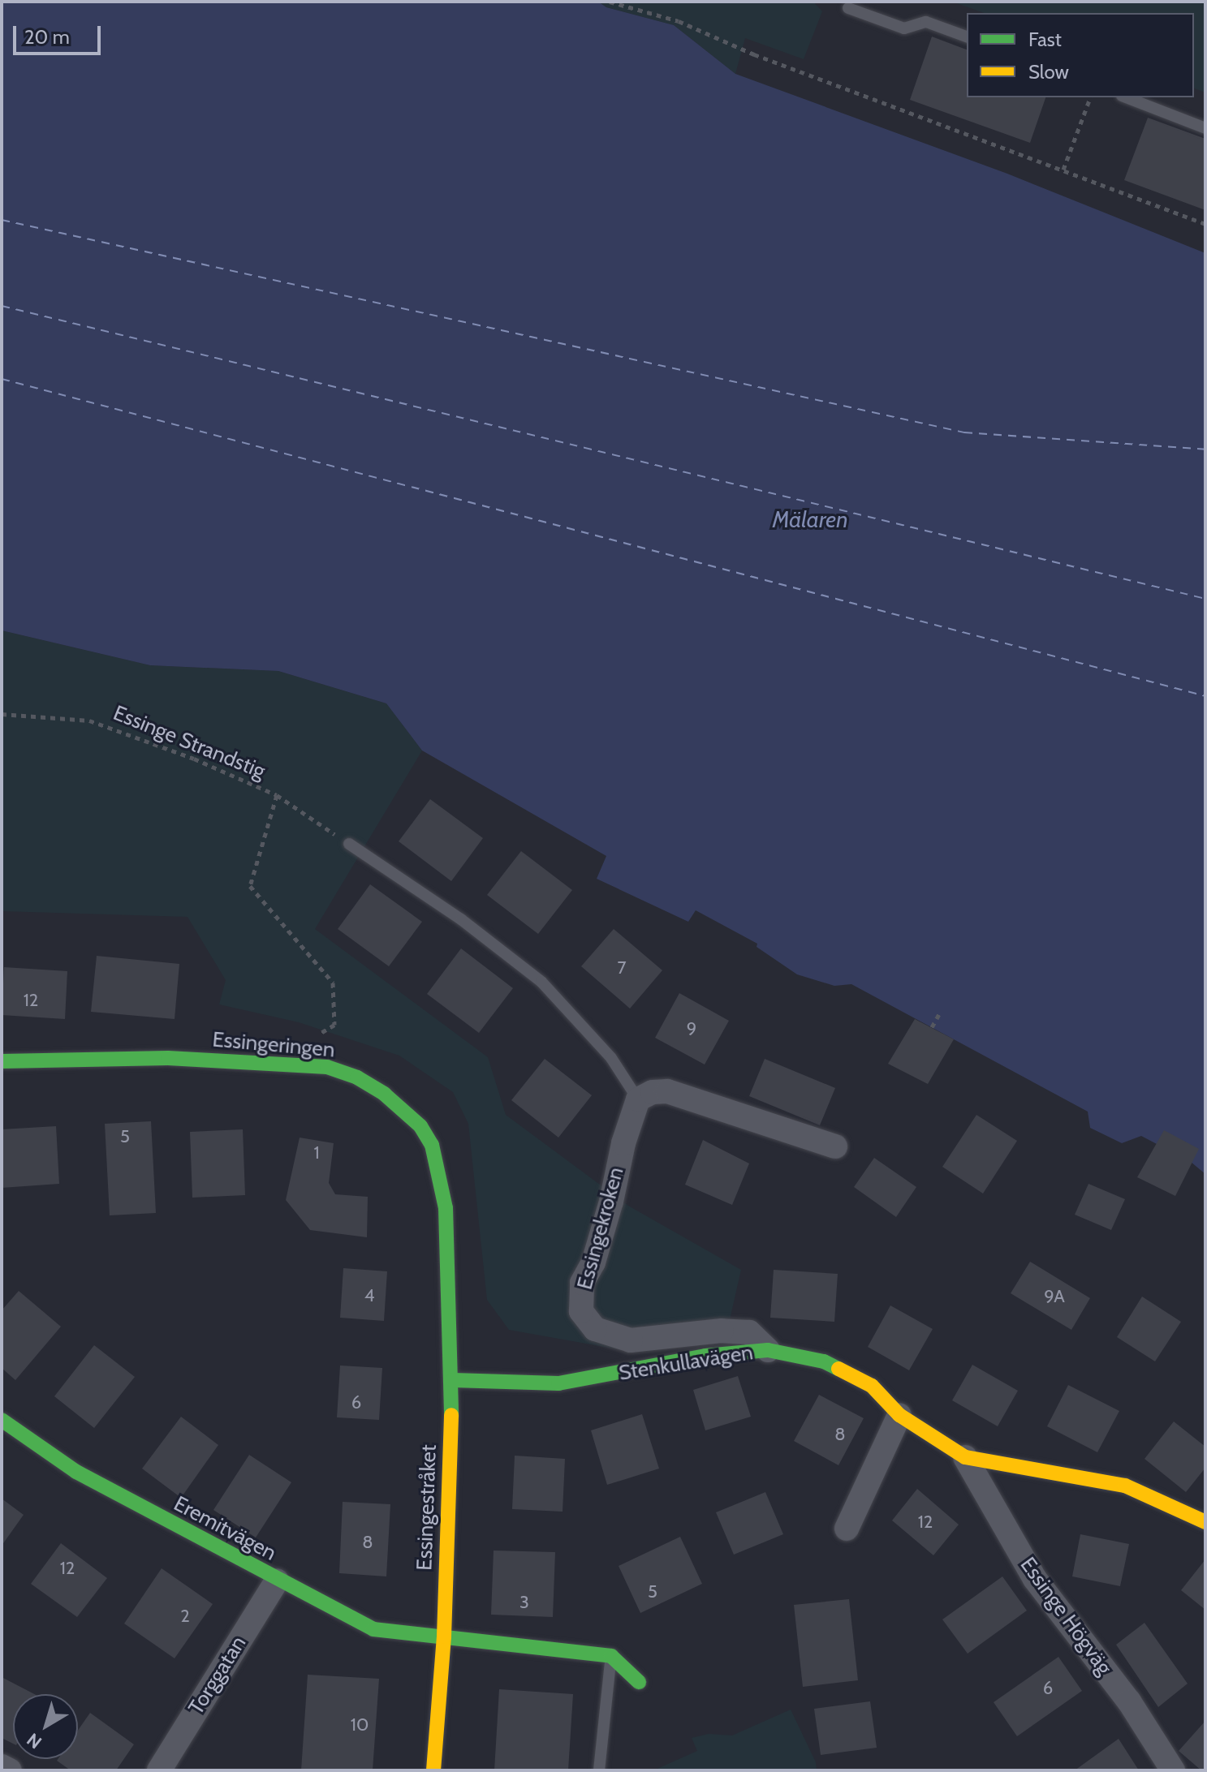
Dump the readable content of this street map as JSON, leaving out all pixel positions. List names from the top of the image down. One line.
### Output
{"streets":{"street":["Essingeringen","Essingekroken","Stenkullavägen","Essingestråket","Eremitvägen","Essinge Högväg","Torggatan"],"path":["Essinge Strandstig"]},"crossings":[["Essingeringen","Stenkullavägen"],["Essingeringen","Essingestråket"],["Essingekroken","Stenkullavägen"],["Stenkullavägen","Essingestråket"],["Stenkullavägen","Essinge Högväg"],["Essingestråket","Eremitvägen"],["Eremitvägen","Torggatan"]],"water":["Mälaren"],"house_numbers":["7","12","9","5","1","4","9A","6","8","12","8","12","5","3","2","6","10"],"legend":["Fast","Slow"],"scale_bar":"20 m","north":"bottom left"}
